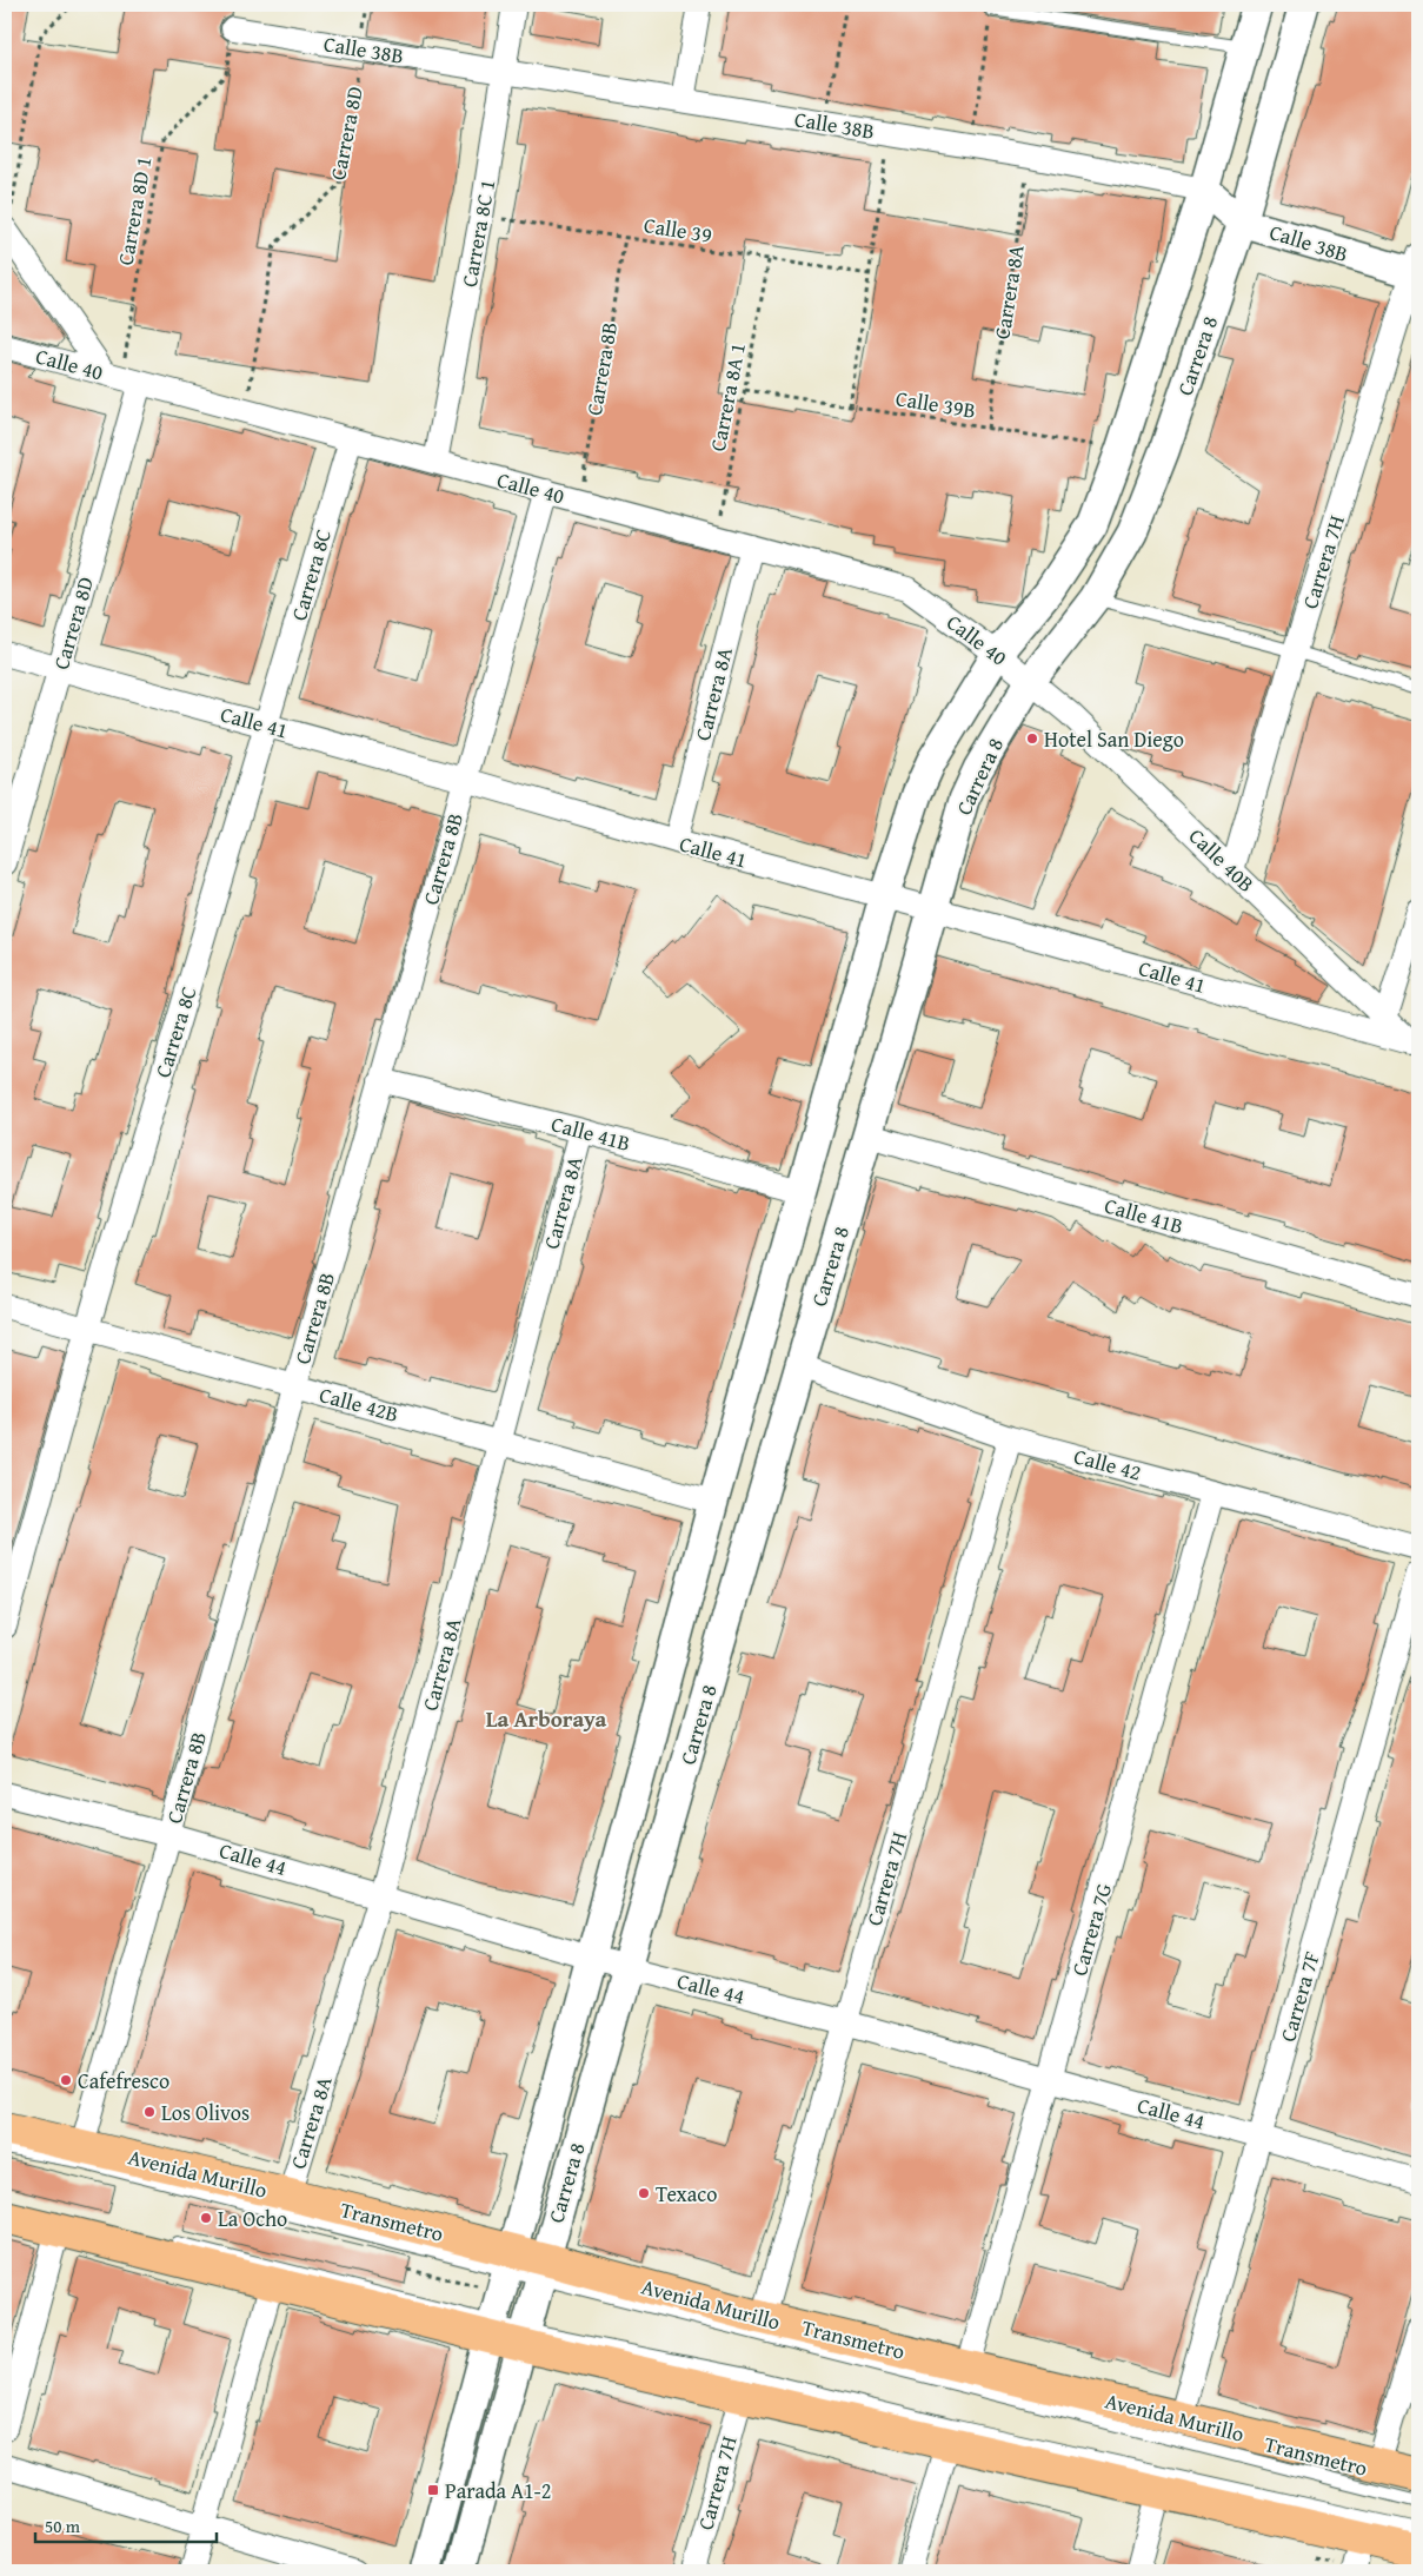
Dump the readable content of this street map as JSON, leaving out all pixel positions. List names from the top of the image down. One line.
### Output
{"streets":{"main road":["Avenida Murillo"],"street":["Calle 38B","Carrera 8D","Carrera 8C 1","Carrera 8A","Carrera 8","Calle 40","Carrera 8B","Carrera 7H","Carrera 8C","Calle 41","Calle 40B","Calle 41B","Calle 42B","Calle 42","Calle 44","Carrera 7G","Carrera 7F"],"lane":["Transmetro"],"path":["Carrera 8D 1","Calle 39","Carrera 8A 1","Calle 39B"]},"crossings":[["Calle 38B","Carrera 8D"],["Calle 38B","Carrera 8D 1"],["Calle 38B","Carrera 8C 1"],["Calle 38B","Carrera 8A"],["Calle 38B","Carrera 8"],["Calle 38B","Carrera 7H"],["Carrera 8D","Carrera 8D 1"],["Carrera 8D","Calle 40"],["Carrera 8D","Calle 41"],["Carrera 8D 1","Calle 40"],["Calle 39","Carrera 8C 1"],["Calle 39","Carrera 8B"],["Calle 39","Carrera 8A 1"],["Carrera 8C 1","Calle 40"],["Carrera 8A","Calle 40"],["Carrera 8A","Calle 39B"],["Carrera 8A","Calle 41"],["Carrera 8A","Calle 41B"],["Carrera 8A","Calle 42B"],["Carrera 8A","Calle 44"],["Carrera 8A","Avenida Murillo"],["Carrera 8","Calle 40"],["Carrera 8","Calle 39B"],["Carrera 8","Calle 41"],["Carrera 8","Calle 40B"],["Carrera 8","Calle 41B"],["Carrera 8","Calle 42B"],["Carrera 8","Calle 42"],["Carrera 8","Calle 44"],["Carrera 8","Avenida Murillo"],["Carrera 8","Transmetro"],["Calle 40","Carrera 8B"],["Calle 40","Carrera 8A 1"],["Calle 40","Carrera 8C"],["Calle 40","Calle 40B"],["Carrera 8B","Calle 41"],["Carrera 8B","Calle 41B"],["Carrera 8B","Calle 42B"],["Carrera 8B","Calle 44"],["Carrera 8B","Avenida Murillo"],["Carrera 8A 1","Calle 39B"],["Carrera 7H","Calle 40B"],["Carrera 7H","Calle 42"],["Carrera 7H","Calle 44"],["Carrera 7H","Avenida Murillo"],["Carrera 8C","Calle 41"],["Carrera 8C","Calle 42B"],["Calle 41","Calle 40B"],["Calle 42","Carrera 7G"],["Calle 44","Carrera 7G"],["Calle 44","Carrera 7F"],["Carrera 7G","Avenida Murillo"],["Carrera 7F","Avenida Murillo"],["Avenida Murillo","Transmetro"]],"districts":["La Arboraya"],"places":{"other":["Hotel San Diego","Cafefresco","Los Olivos","Texaco","La Ocho"],"transit":["Parada A1-2"]},"scale_bar":"50 m"}
